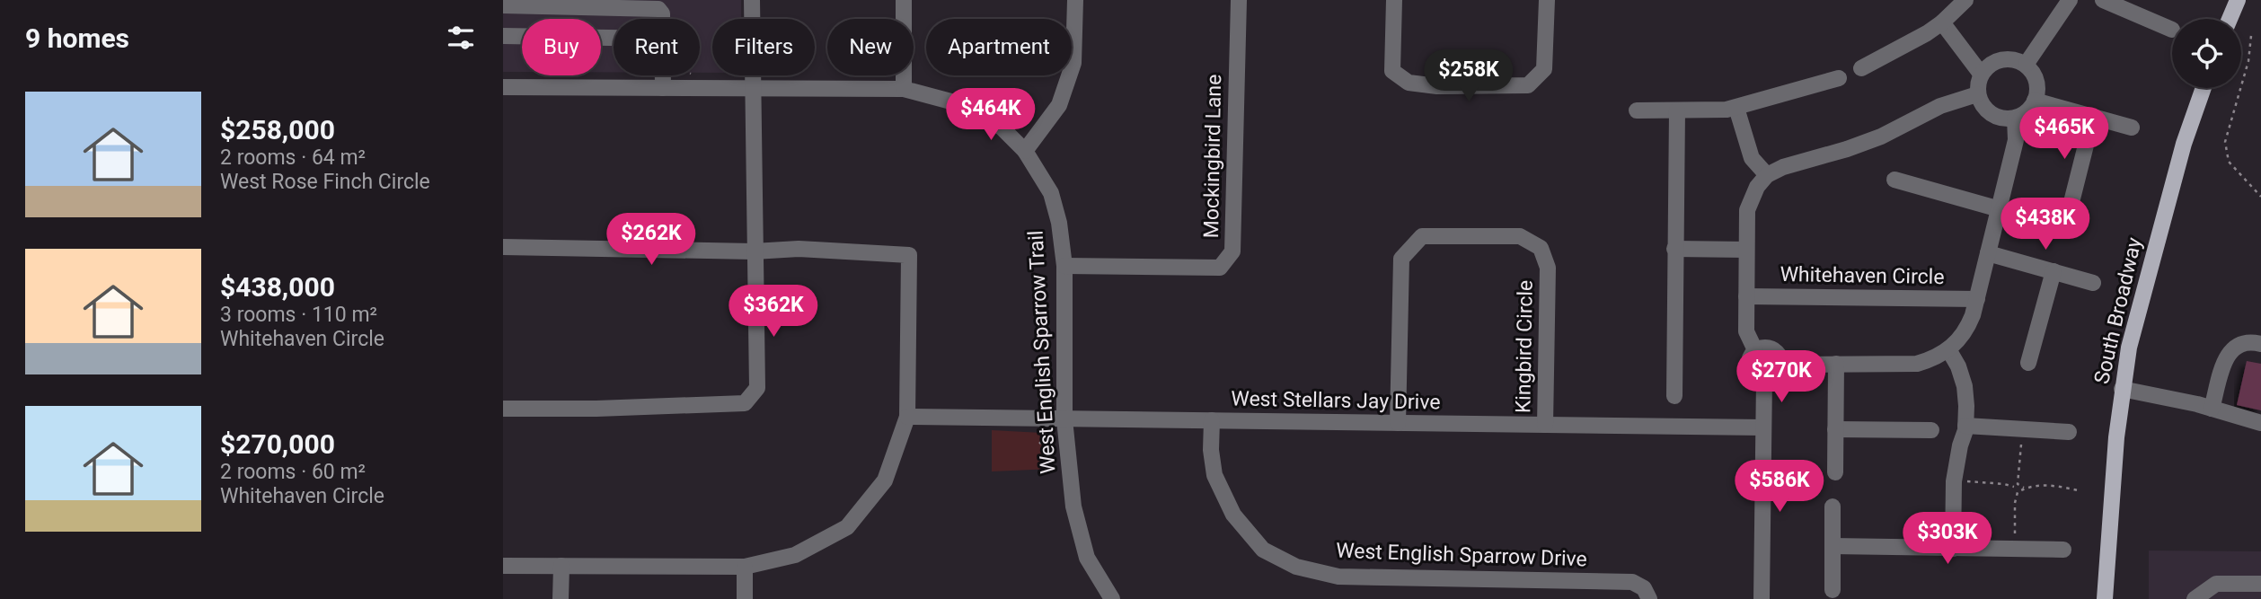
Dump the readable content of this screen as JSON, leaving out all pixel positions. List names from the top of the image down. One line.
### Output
{"streets":{"main road":["South Broadway"],"street":["Mockingbird Lane","Whitehaven Circle","Kingbird Circle","West English Sparrow Trail","West Stellars Jay Drive","West English Sparrow Drive"]},"crossings":[["Mockingbird Lane","West English Sparrow Trail"],["Kingbird Circle","West Stellars Jay Drive"],["West English Sparrow Trail","West Stellars Jay Drive"],["West Stellars Jay Drive","West English Sparrow Drive"]],"page":{"heading":"9 homes","chip":["Buy","Rent","Filters","New","Apartment"],"price":["$258K","$464K","$465K","$438K","$262K","$362K","$270K","$586K","$303K"],"list":[{"name":"$258,000","note":"2 rooms · 64 m² · West Rose Finch Circle"},{"name":"$438,000","note":"3 rooms · 110 m² · Whitehaven Circle"},{"name":"$270,000","note":"2 rooms · 60 m² · Whitehaven Circle"}]}}
